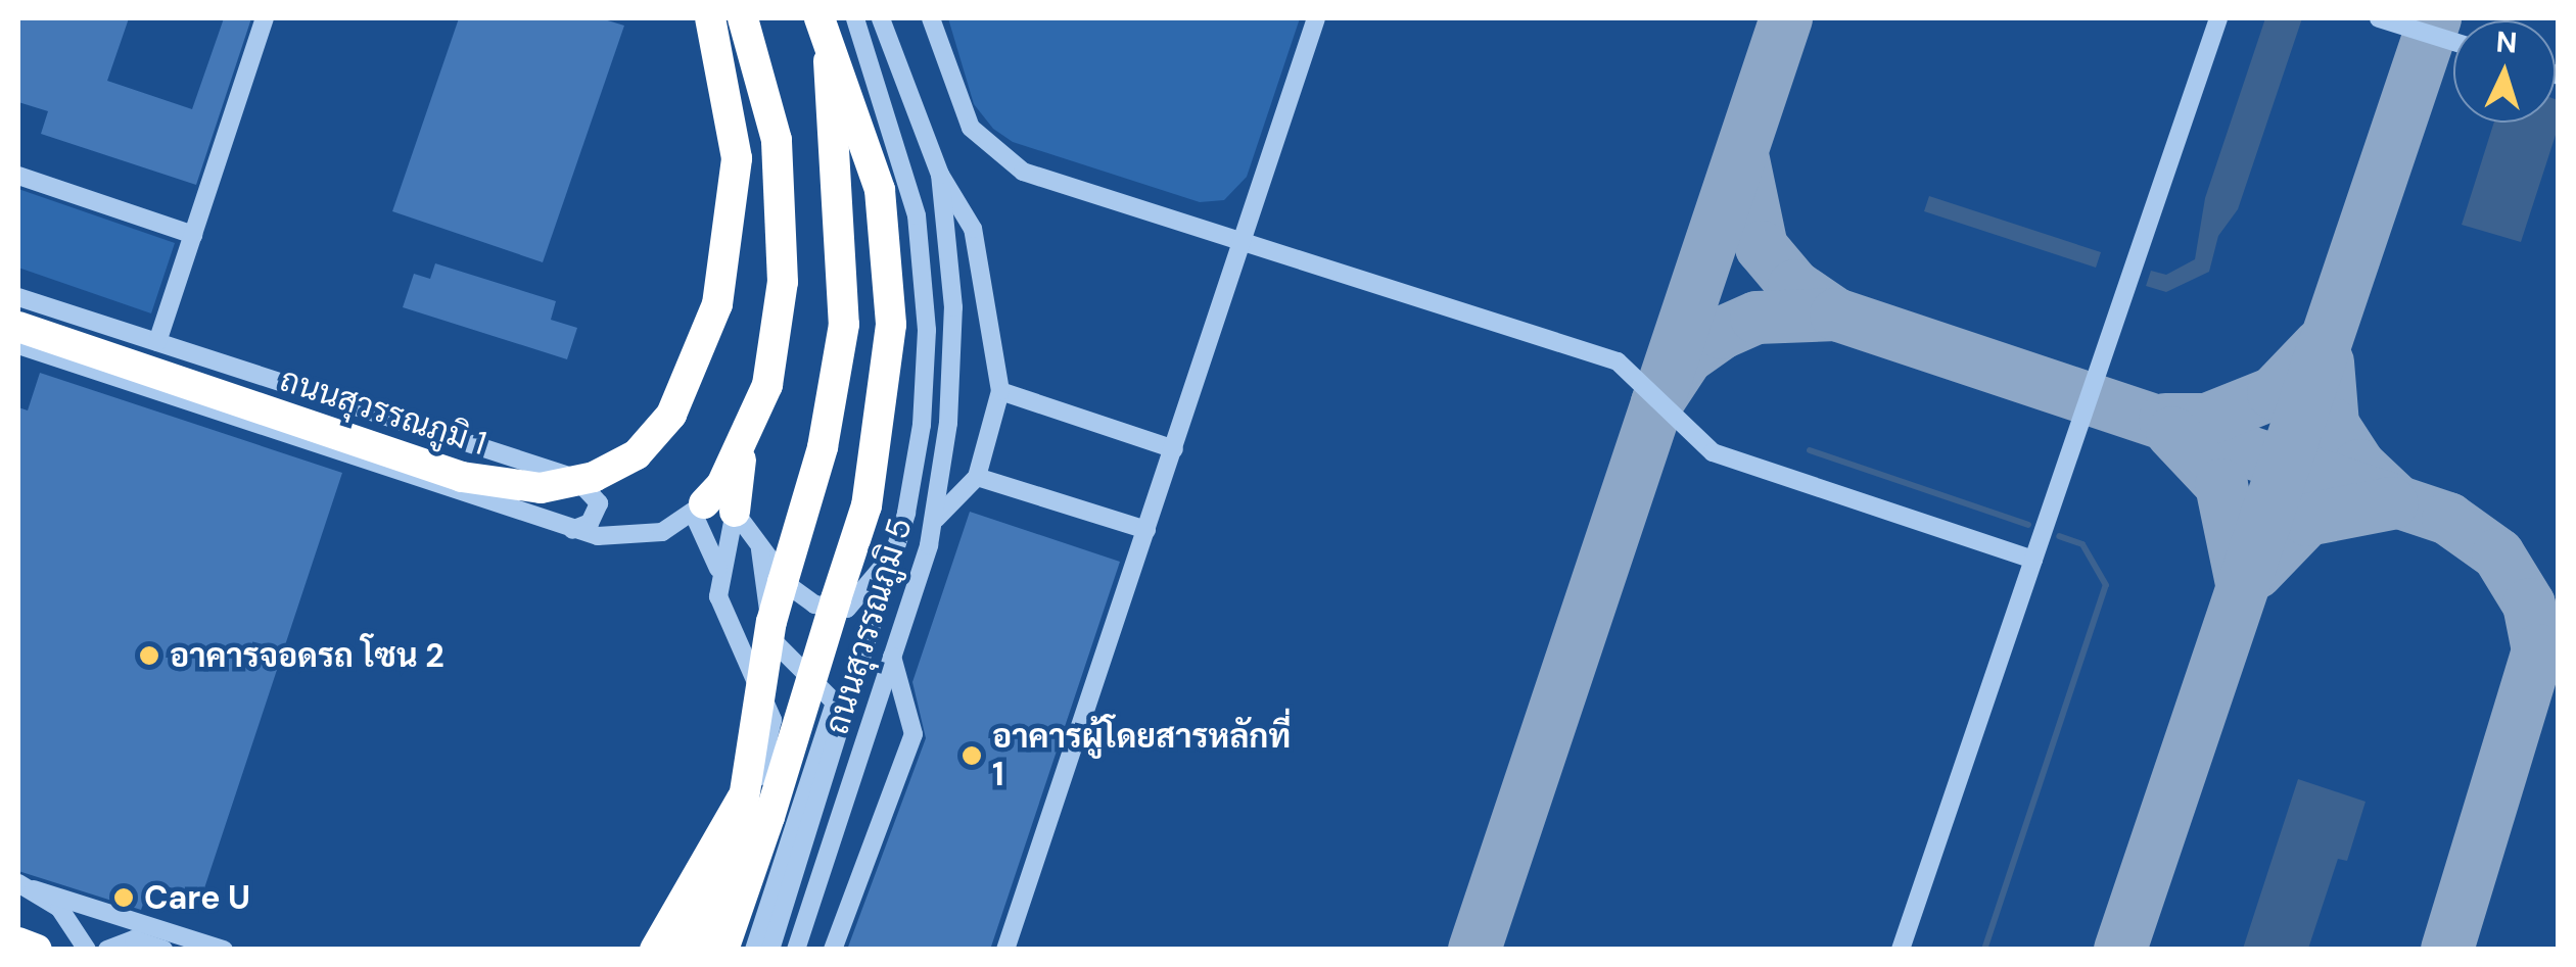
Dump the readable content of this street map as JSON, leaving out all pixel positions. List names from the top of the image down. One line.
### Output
{"streets":{"highway":["ถนนสุวรรณภูมิ 1"],"street":["ถนนสุวรรณภูมิ 5"]},"places":["อาคารจอดรถ โซน 2","อาคารผู้โดยสารหลักที่ 1","Care U"],"north":"top"}
